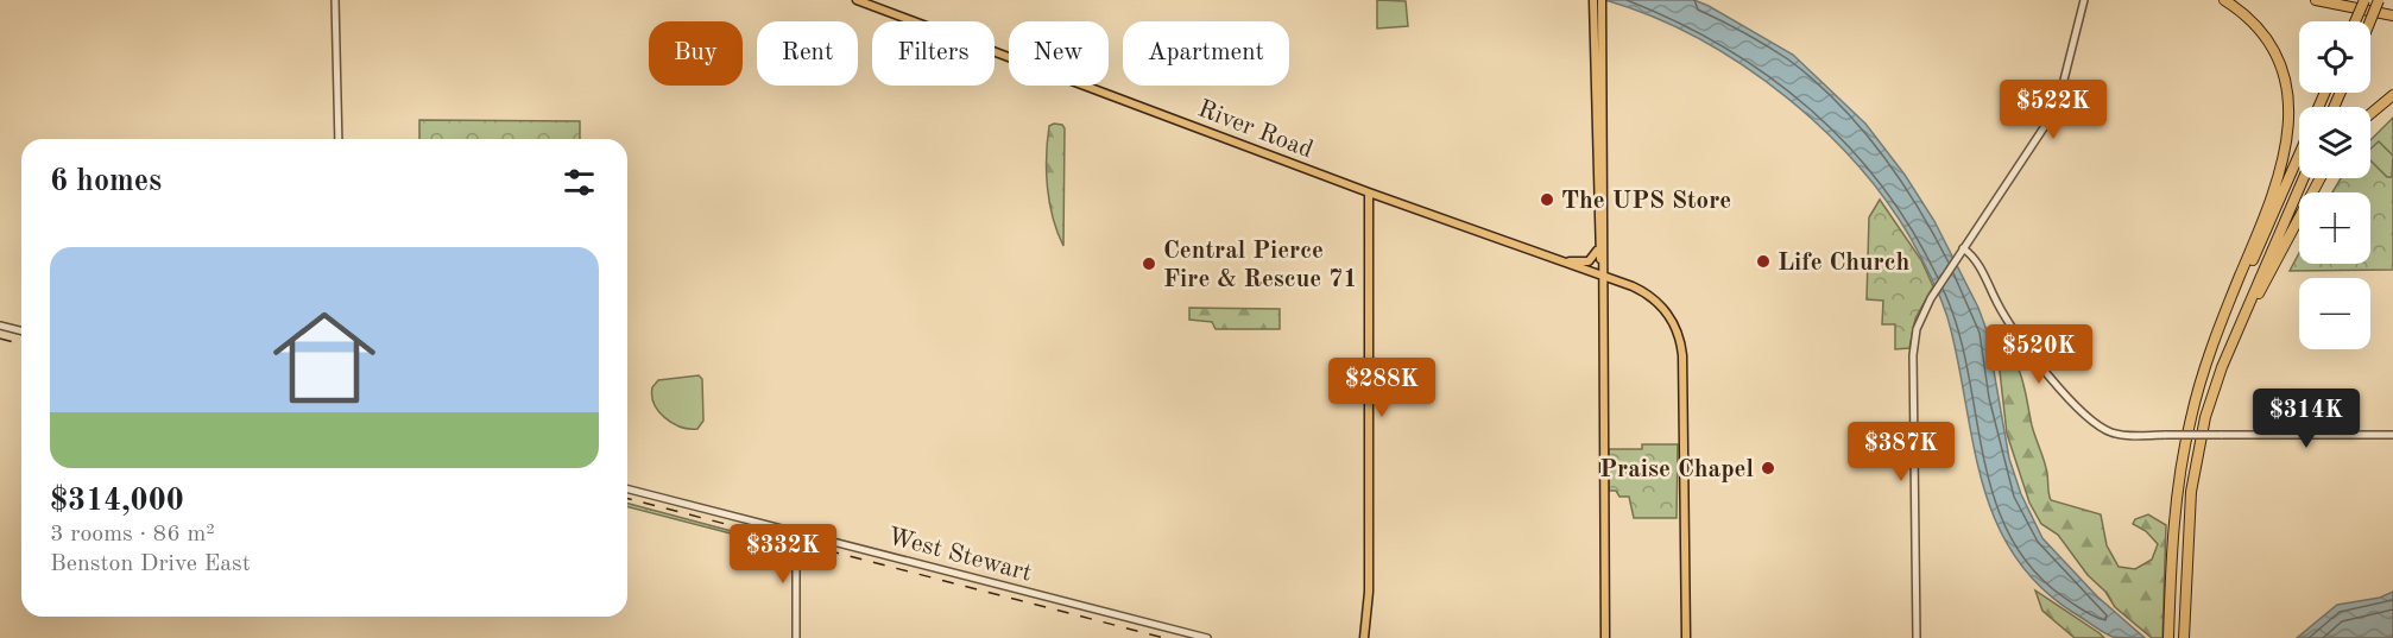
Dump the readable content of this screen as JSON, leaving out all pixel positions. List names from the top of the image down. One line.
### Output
{"streets":{"main road":["River Road"],"street":["West Stewart"]},"places":["The UPS Store","Life Church","Central Pierce Fire & Rescue 71","Praise Chapel"],"page":{"map_buttons":["+","−"],"chip":["Buy","Rent","Filters","New","Apartment"],"price":["$522K","$520K","$288K","$314K","$387K","$332K"],"heading":"6 homes","list":[{"name":"$314,000","note":"3 rooms · 86 m² · Benston Drive East"}]}}
